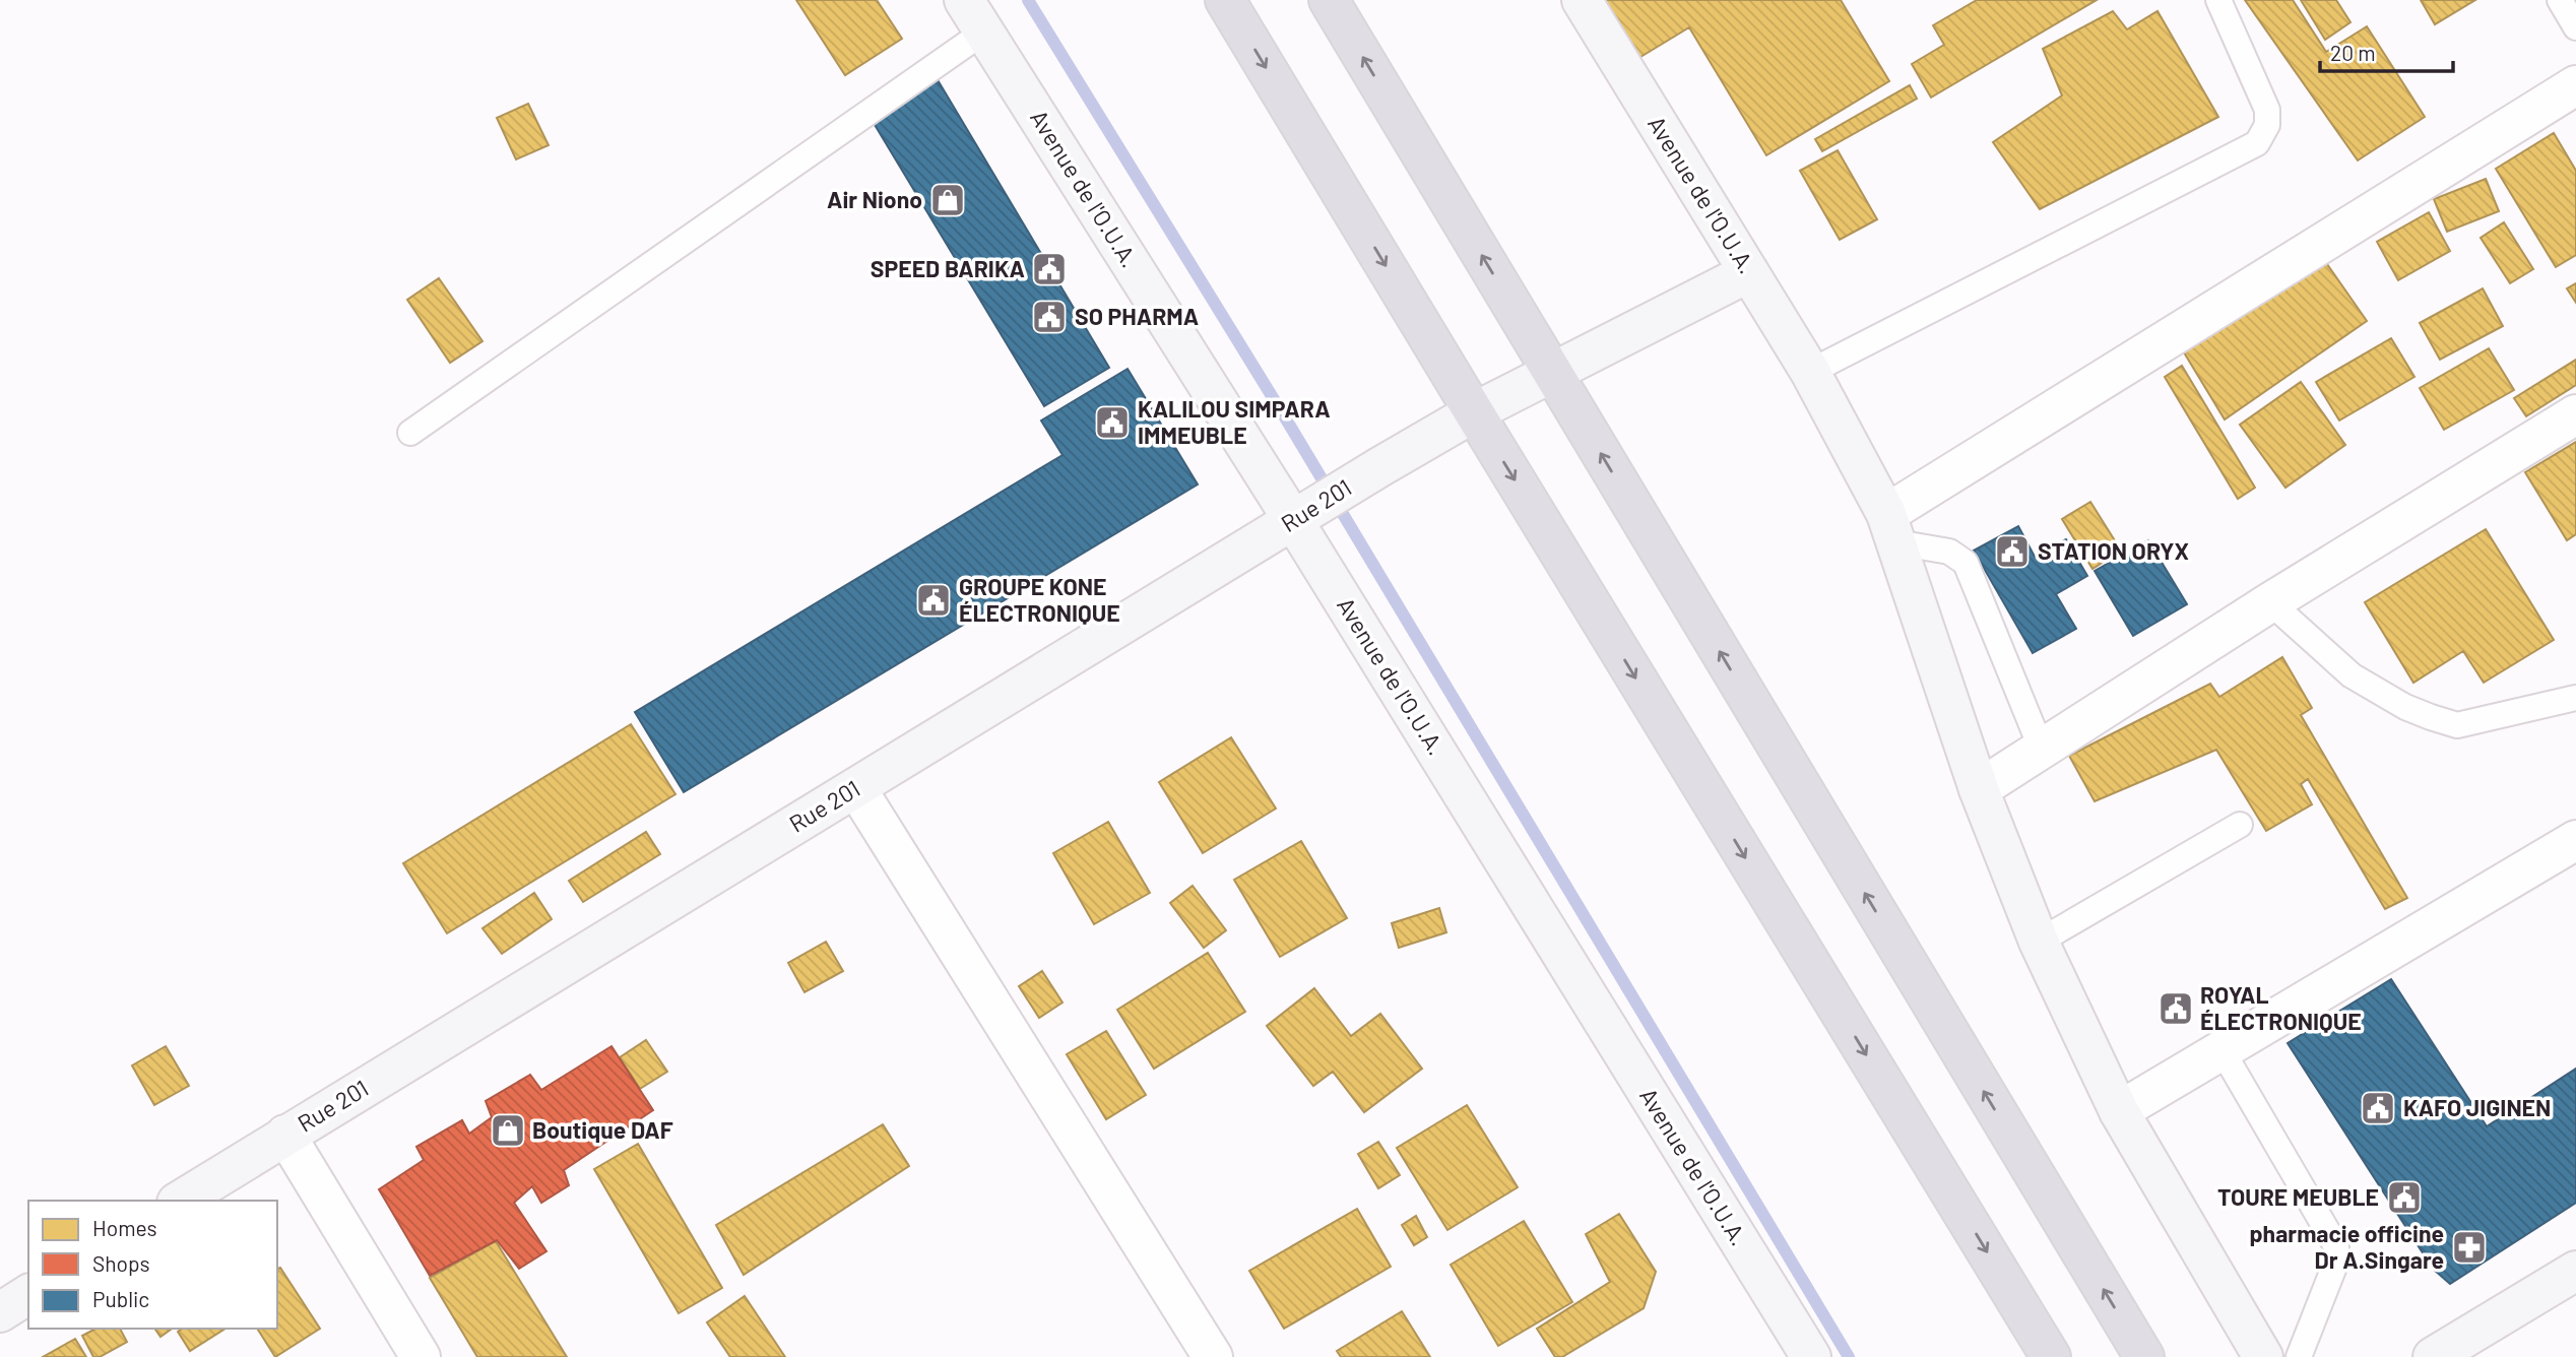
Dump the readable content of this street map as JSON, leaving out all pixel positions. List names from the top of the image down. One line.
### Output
{"streets":{"main road":["Avenue de l'O.U.A.","Rue 201"]},"crossings":[["Avenue de l'O.U.A.","Rue 201"]],"places":{"shop":["Air Niono","Boutique DAF"],"public building":["SPEED BARIKA","SO PHARMA","KALILOU SIMPARA IMMEUBLE","STATION ORYX","GROUPE KONE ÉLECTRONIQUE","ROYAL ÉLECTRONIQUE","KAFO JIGINEN","TOURE MEUBLE"],"pharmacy":["pharmacie officine Dr A.Singare"]},"legend":["Homes","Shops","Public"],"scale_bar":"20 m"}
